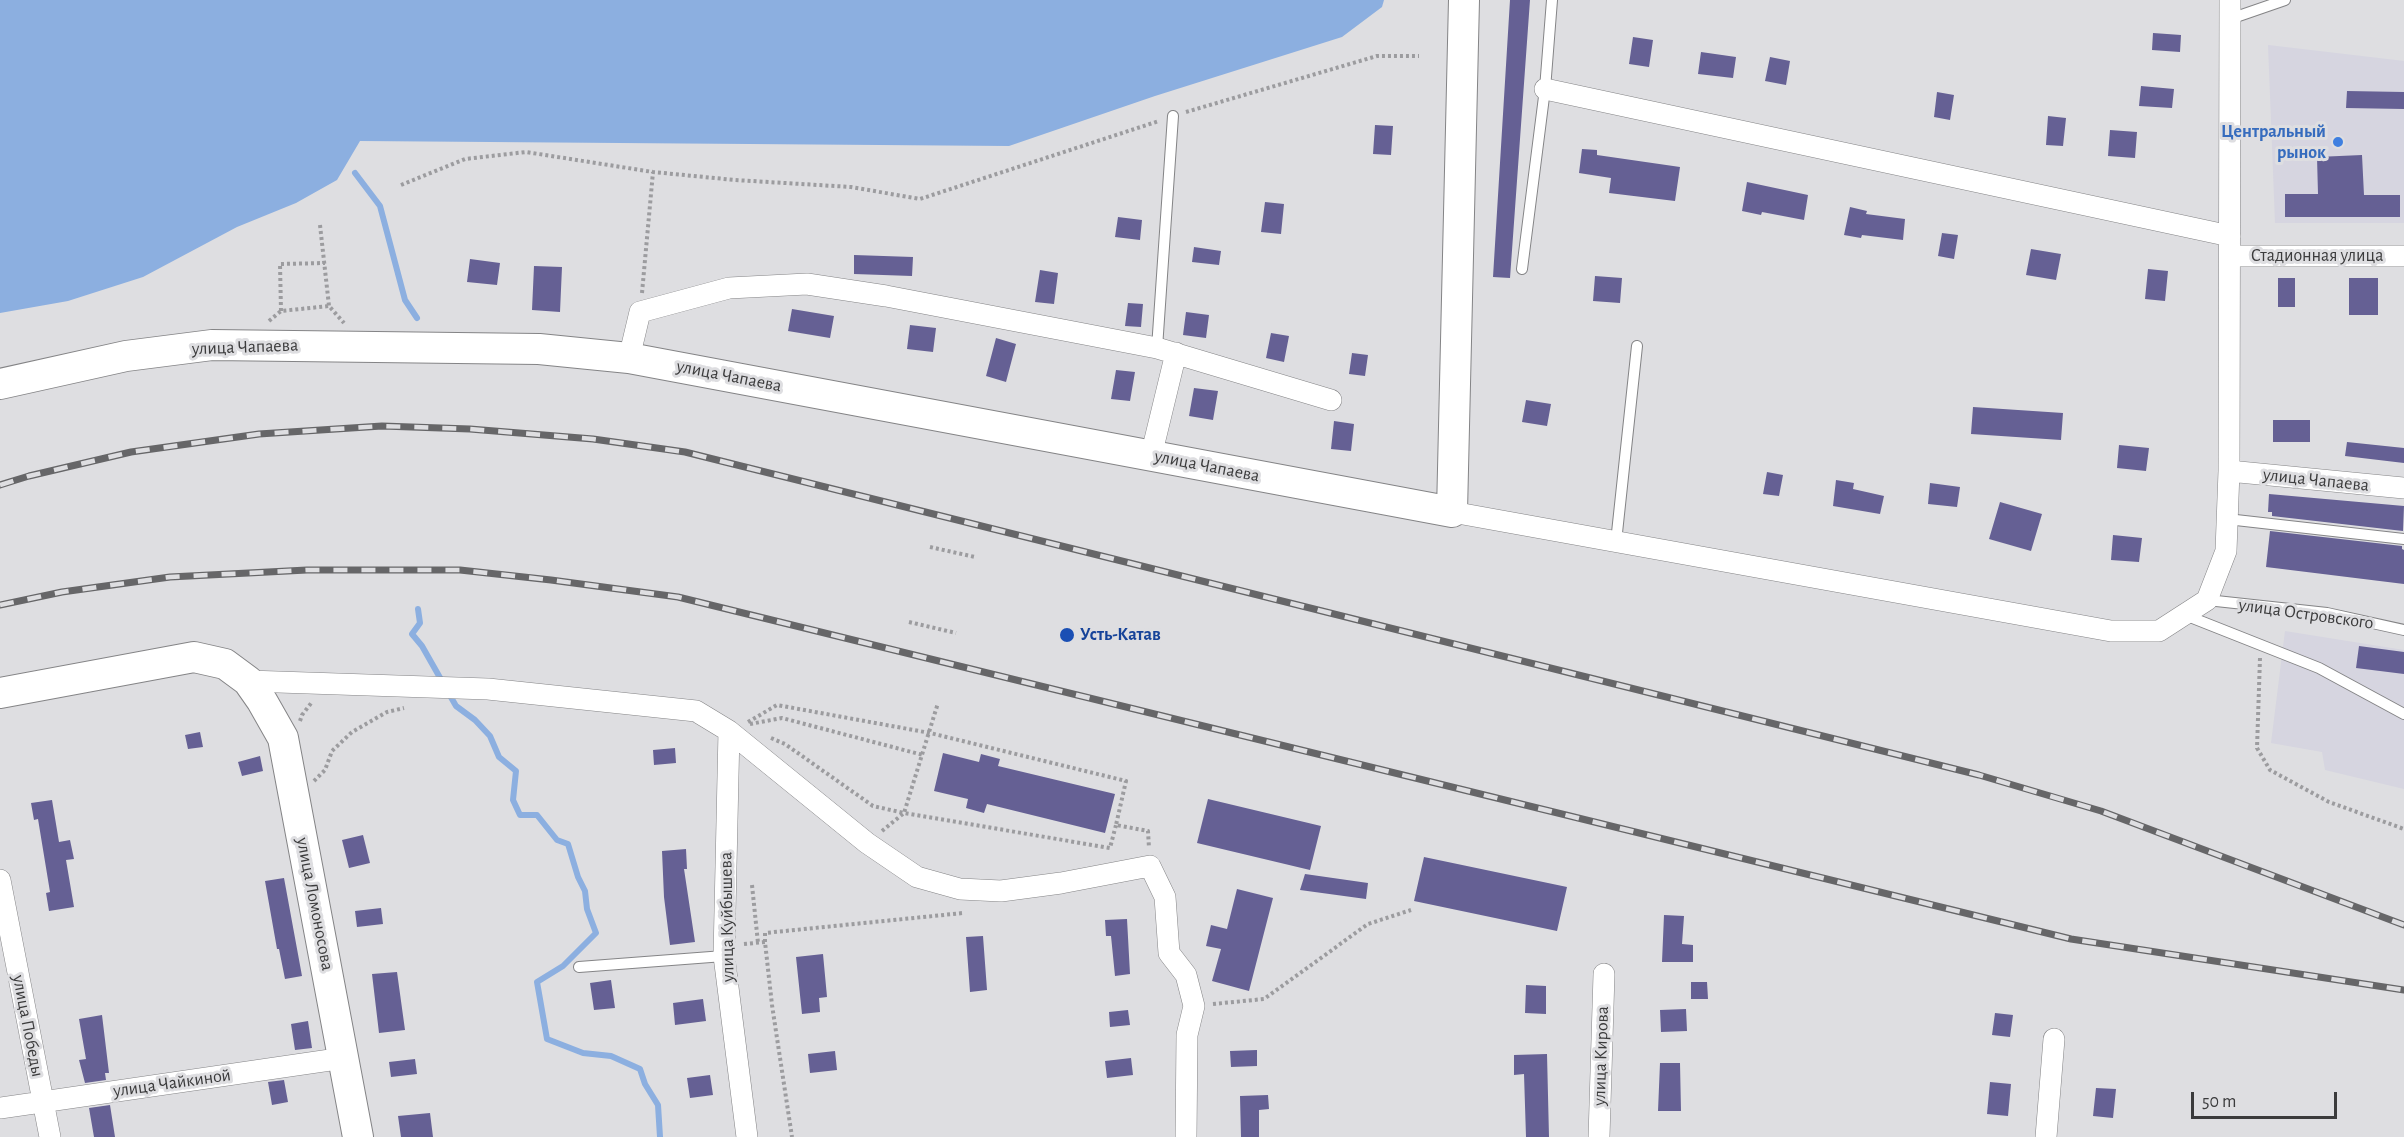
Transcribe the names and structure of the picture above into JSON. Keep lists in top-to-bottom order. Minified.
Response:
{"streets":{"main road":["улица Чапаева","улица Ломоносова"],"street":["Стадионная улица","улица Куйбышева","улица Победы","улица Кирова","улица Чайкиной"],"lane":["улица Островского"]},"crossings":[["улица Ломоносова","улица Чайкиной"],["улица Победы","улица Чайкиной"]],"places":["Центральный рынок","Усть-Катав"],"scale_bar":"50 m"}
